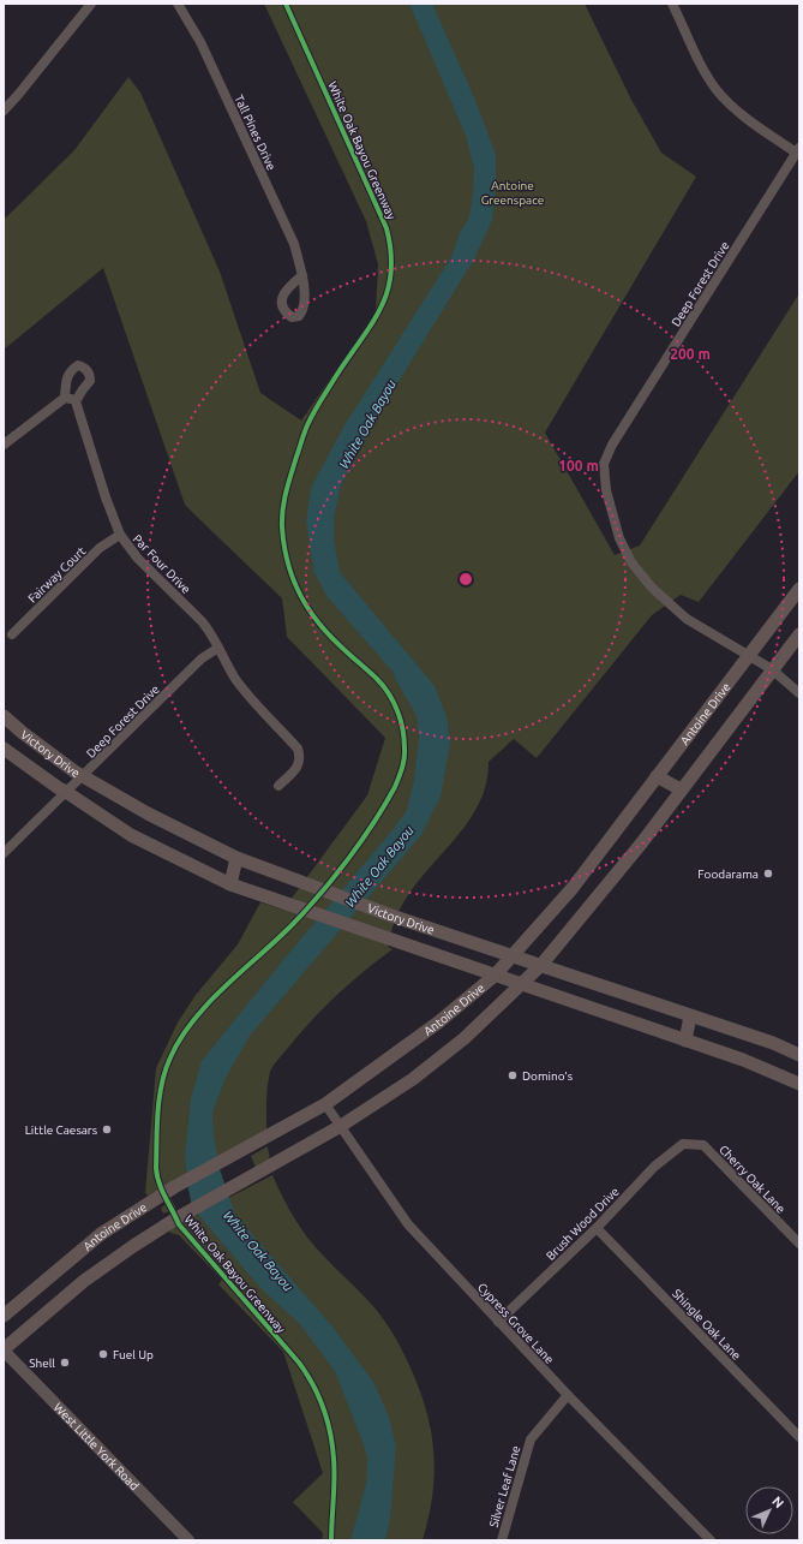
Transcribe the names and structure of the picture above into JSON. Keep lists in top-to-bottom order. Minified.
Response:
{"streets":{"main road":["Antoine Drive","Victory Drive"],"street":["Tall Pines Drive","Deep Forest Drive","Par Four Drive","Fairway Court","Cherry Oak Lane","Brush Wood Drive","Cypress Grove Lane","Shingle Oak Lane","West Little York Road","Silver Leaf Lane"],"cycle path":["White Oak Bayou Greenway"]},"crossings":[["Deep Forest Drive","Par Four Drive"],["Deep Forest Drive","Antoine Drive"],["Deep Forest Drive","Victory Drive"],["Par Four Drive","Fairway Court"],["Antoine Drive","Victory Drive"],["Antoine Drive","Cypress Grove Lane"],["Antoine Drive","West Little York Road"],["Cherry Oak Lane","Brush Wood Drive"],["Brush Wood Drive","Cypress Grove Lane"],["Brush Wood Drive","Shingle Oak Lane"],["Cypress Grove Lane","Silver Leaf Lane"]],"water":["White Oak Bayou"],"parks":["Antoine Greenspace"],"places":["Foodarama","Domino's","Little Caesars","Fuel Up","Shell"],"north":"top right","rings":["200 m","100 m"]}
